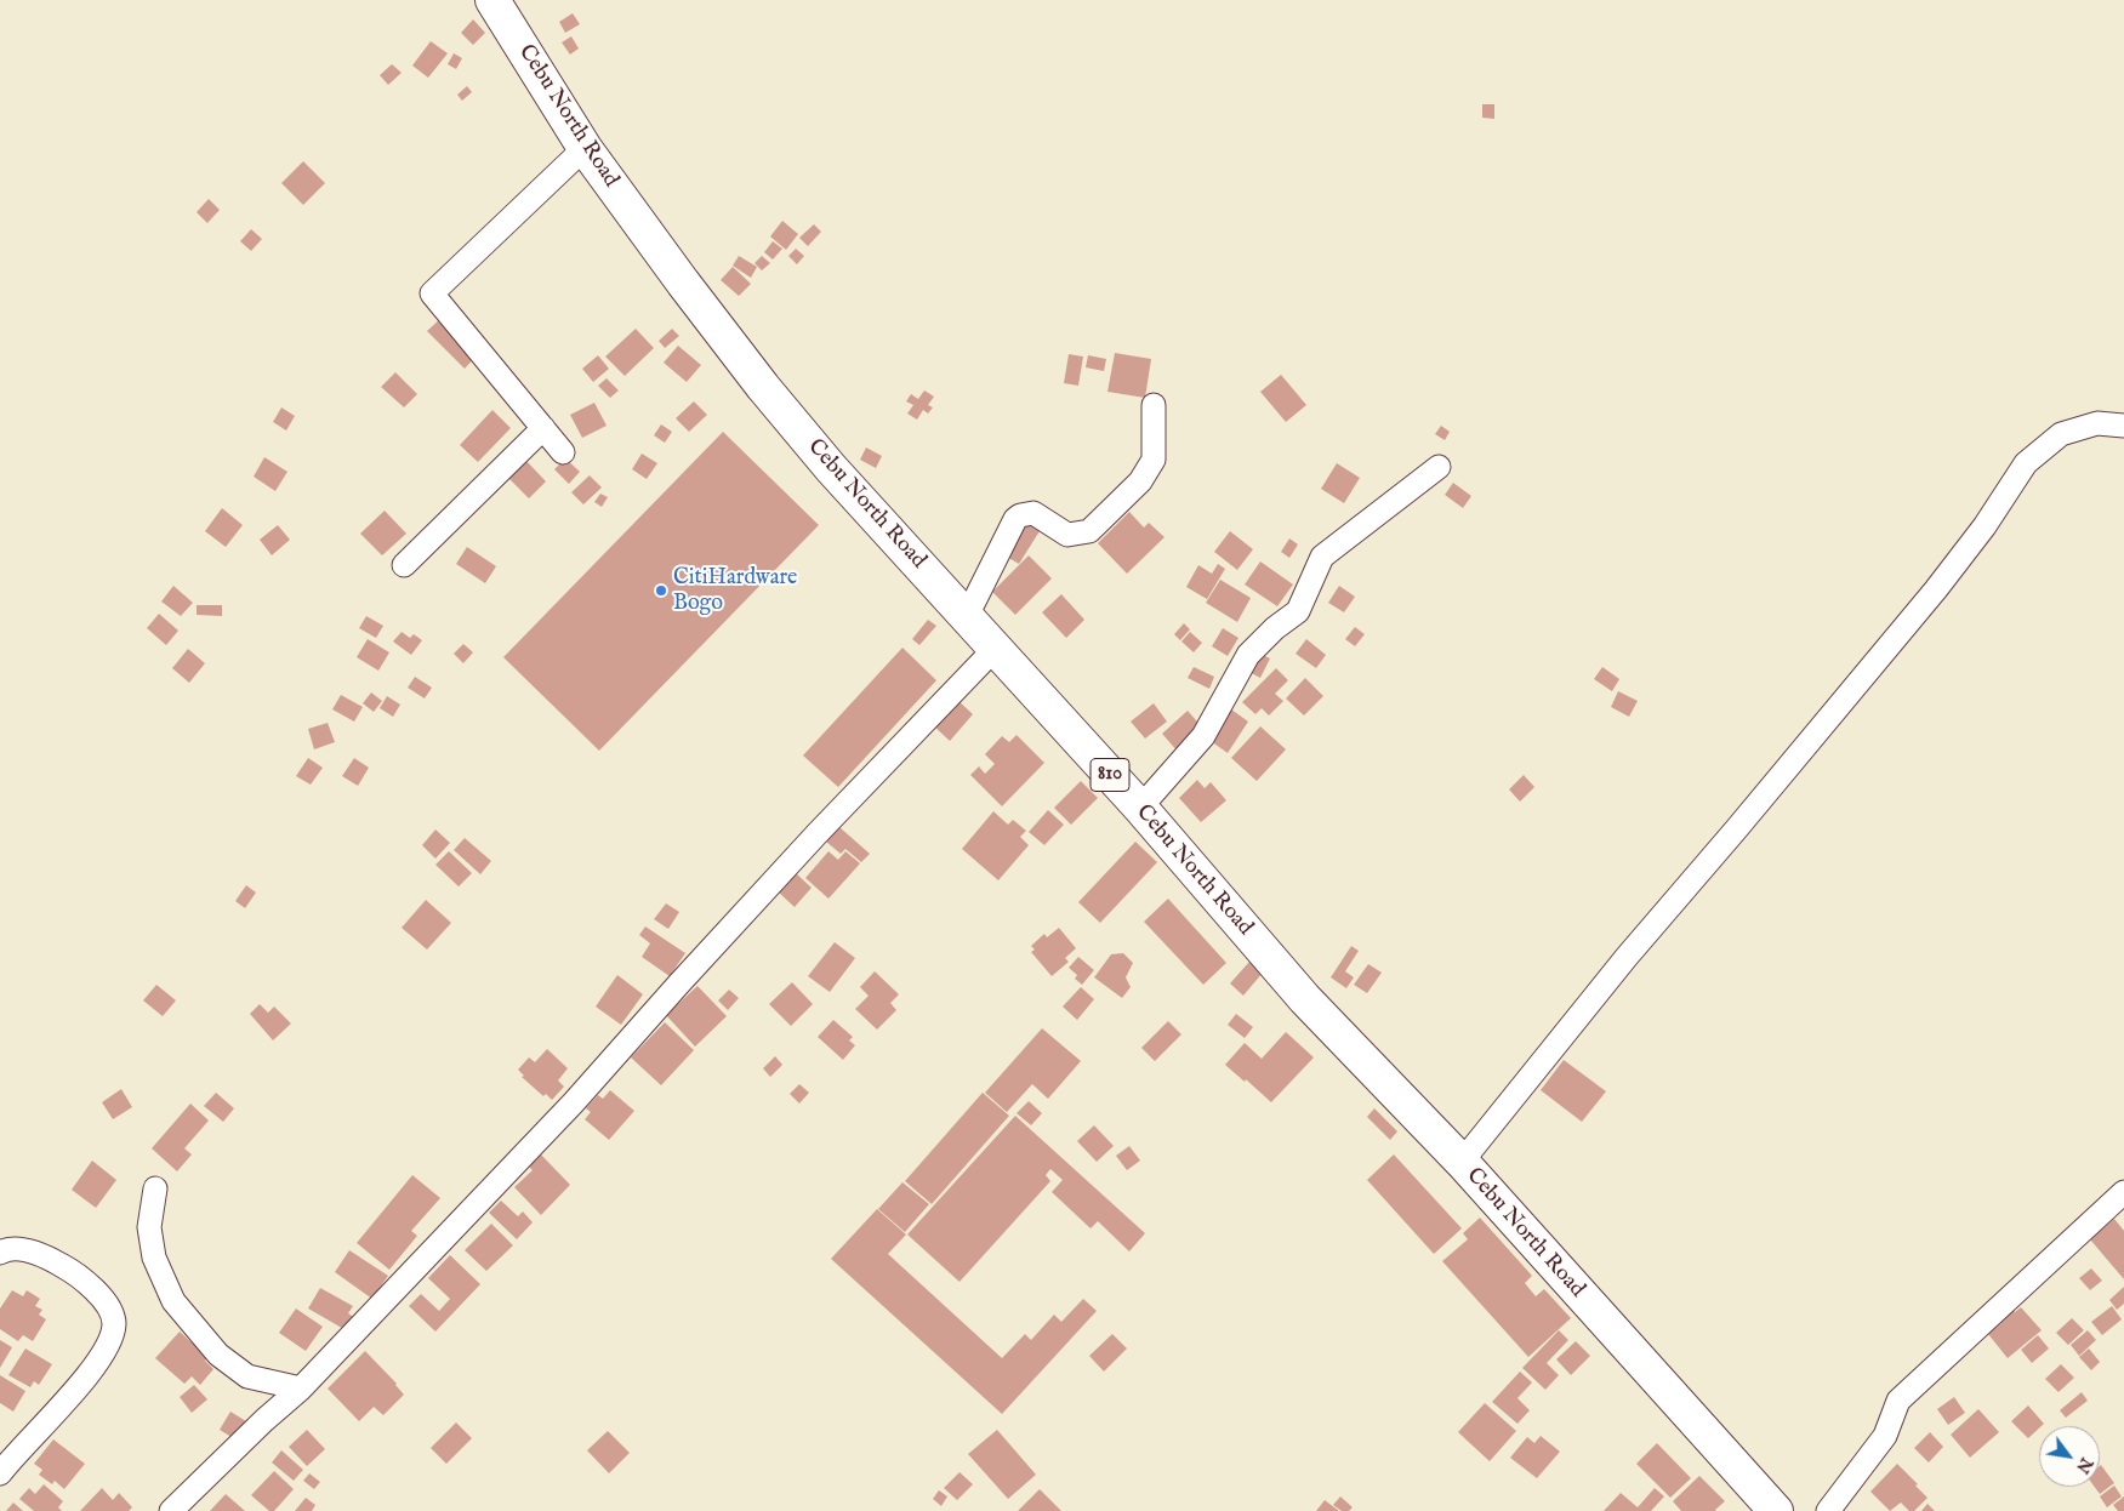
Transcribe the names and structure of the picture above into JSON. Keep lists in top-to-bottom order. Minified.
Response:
{"streets":{"highway":["Cebu North Road","810"]},"places":["CitiHardware Bogo"],"north":"bottom right"}
